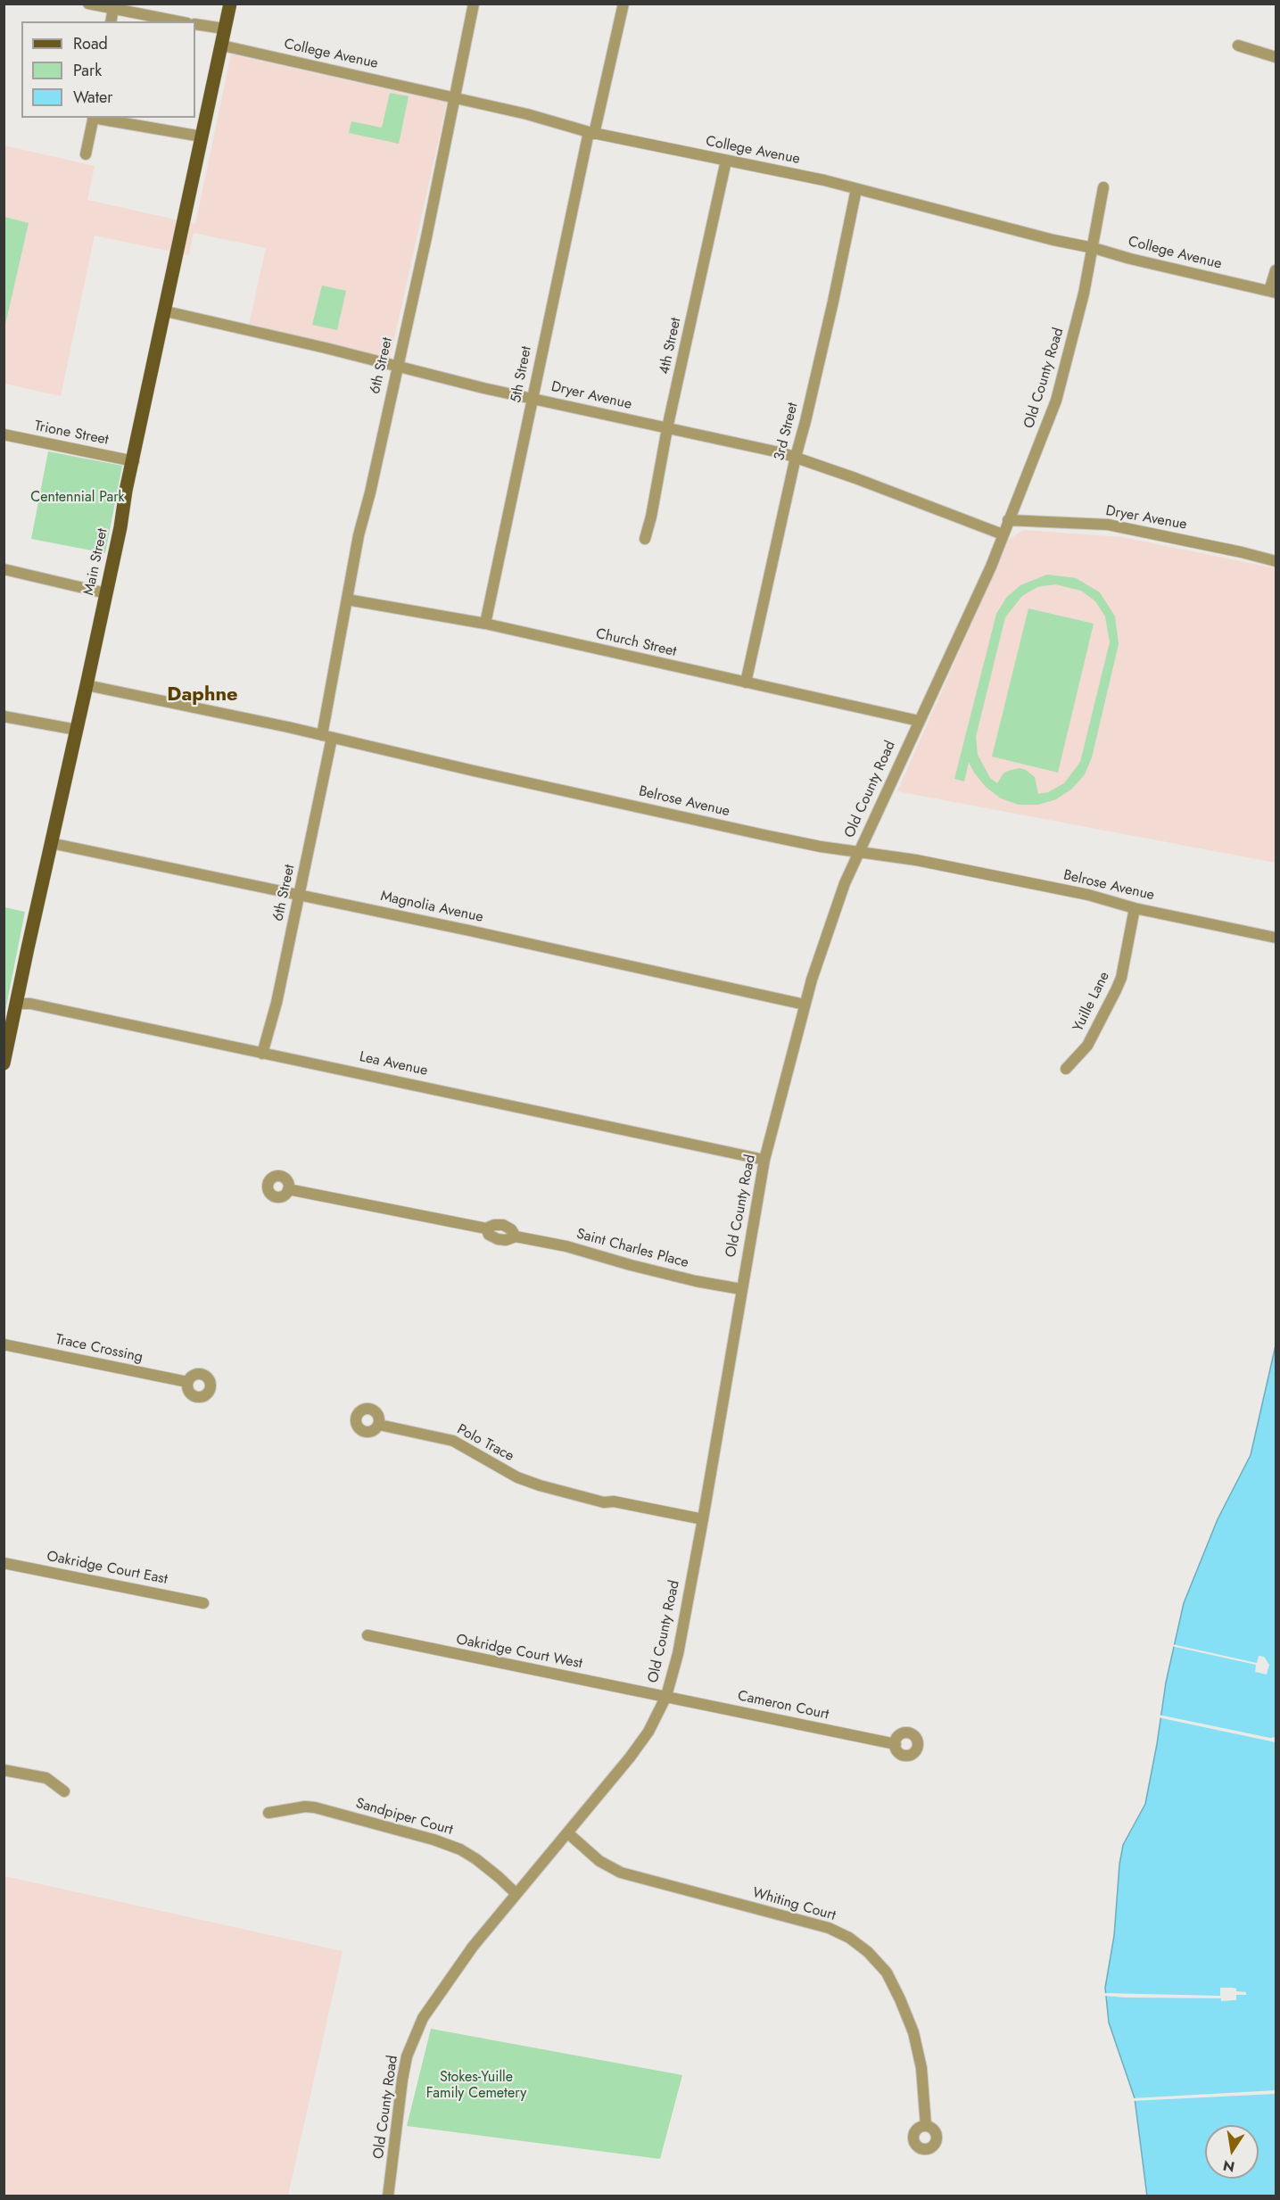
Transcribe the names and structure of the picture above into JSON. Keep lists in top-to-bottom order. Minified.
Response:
{"streets":{"main road":["Main Street"],"street":["College Avenue","4th Street","6th Street","5th Street","Old County Road","Dryer Avenue","3rd Street","Trione Street","Church Street","Belrose Avenue","Magnolia Avenue","Yuille Lane","Lea Avenue","Saint Charles Place","Trace Crossing","Polo Trace","Oakridge Court East","Oakridge Court West","Cameron Court","Sandpiper Court","Whiting Court"]},"crossings":[["College Avenue","4th Street"],["College Avenue","6th Street"],["College Avenue","5th Street"],["College Avenue","Old County Road"],["College Avenue","3rd Street"],["College Avenue","Main Street"],["4th Street","Dryer Avenue"],["6th Street","Dryer Avenue"],["6th Street","Church Street"],["6th Street","Belrose Avenue"],["6th Street","Magnolia Avenue"],["6th Street","Lea Avenue"],["5th Street","Dryer Avenue"],["5th Street","Church Street"],["Old County Road","Dryer Avenue"],["Old County Road","Church Street"],["Old County Road","Belrose Avenue"],["Old County Road","Magnolia Avenue"],["Old County Road","Lea Avenue"],["Old County Road","Saint Charles Place"],["Old County Road","Polo Trace"],["Old County Road","Oakridge Court West"],["Old County Road","Cameron Court"],["Old County Road","Sandpiper Court"],["Old County Road","Whiting Court"],["Dryer Avenue","3rd Street"],["Dryer Avenue","Main Street"],["3rd Street","Church Street"],["Trione Street","Main Street"],["Main Street","Belrose Avenue"],["Main Street","Magnolia Avenue"],["Main Street","Lea Avenue"],["Belrose Avenue","Yuille Lane"],["Oakridge Court West","Cameron Court"]],"districts":["Daphne"],"parks":["Centennial Park","Stokes-Yuille Family Cemetery"],"legend":["Road","Park","Water"],"north":"bottom"}
